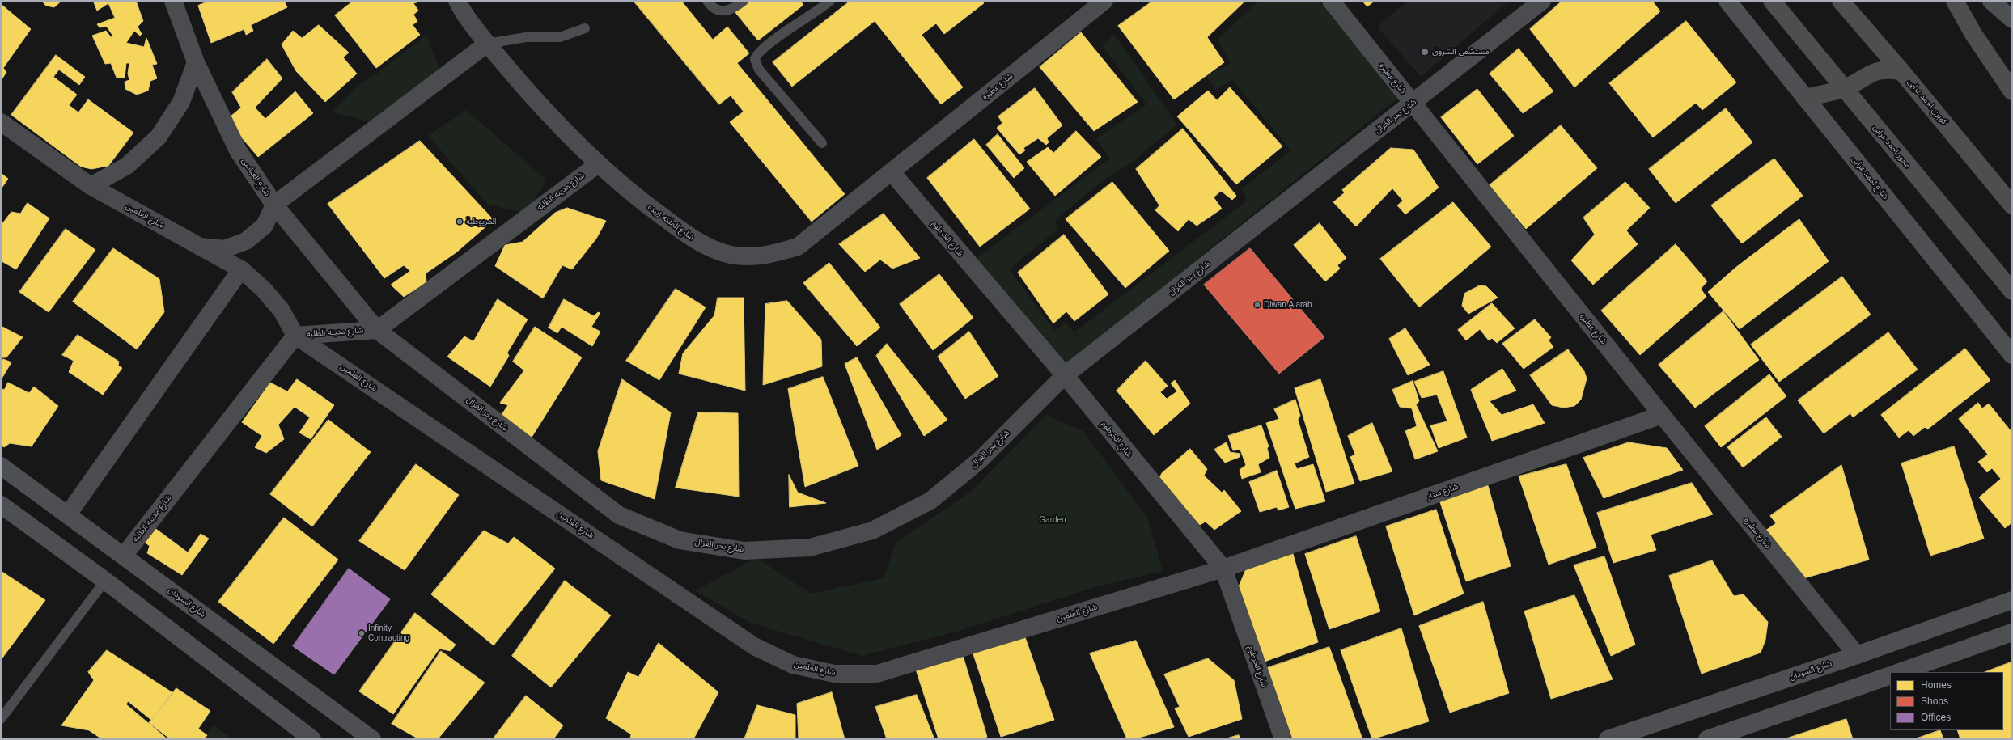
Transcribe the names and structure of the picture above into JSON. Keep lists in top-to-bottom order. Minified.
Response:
{"streets":{"highway":["كوبري احمد عرابى","محور احمد عرابى"],"main road":["شارع احمد عرابى","شارع السودان"],"street":["شارع عطبره","شارع بحر الغزال","شارع العباسى","شارع مدينه الطلبه","شارع العلمين","شارع الملكه زبيده","شارع الخرطوم","شارع سنار"]},"crossings":[["شارع عطبره","شارع بحر الغزال"],["شارع عطبره","شارع الملكه زبيده"],["شارع عطبره","شارع الخرطوم"],["شارع عطبره","شارع سنار"],["شارع عطبره","شارع السودان"],["شارع بحر الغزال","شارع العباسى"],["شارع بحر الغزال","شارع مدينه الطلبه"],["شارع بحر الغزال","شارع الخرطوم"],["شارع العباسى","شارع مدينه الطلبه"],["شارع مدينه الطلبه","شارع العلمين"],["شارع مدينه الطلبه","شارع الملكه زبيده"],["شارع مدينه الطلبه","شارع السودان"],["شارع العلمين","شارع الخرطوم"],["شارع العلمين","شارع سنار"],["شارع الملكه زبيده","شارع الخرطوم"],["شارع الخرطوم","شارع سنار"]],"parks":["Garden"],"places":["مستشفى الشروق","المريوطية","Diwan Alarab","Infinity Contracting"],"legend":["Homes","Shops","Offices"]}
